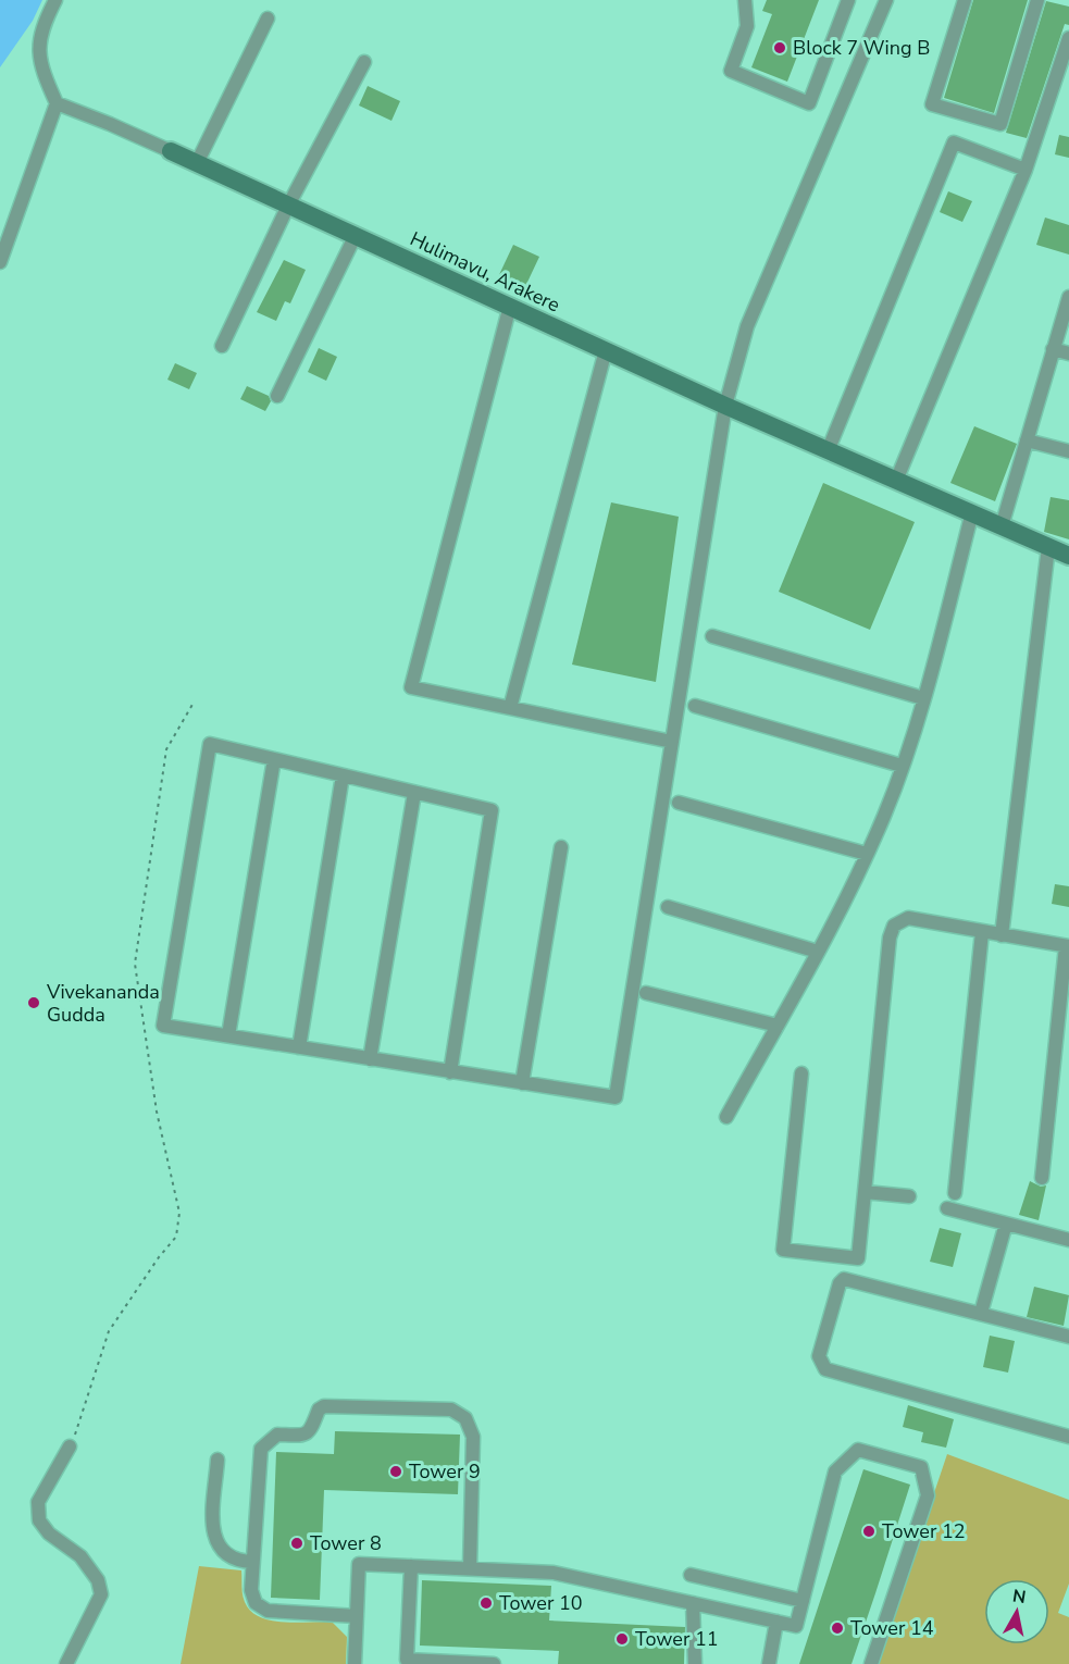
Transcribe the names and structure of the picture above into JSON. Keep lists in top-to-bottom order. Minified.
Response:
{"streets":{"street":["Hulimavu, Arakere"]},"places":["Block 7 Wing B","Vivekananda Gudda","Tower 9","Tower 12","Tower 8","Tower 10","Tower 14","Tower 11"],"north":"top"}
